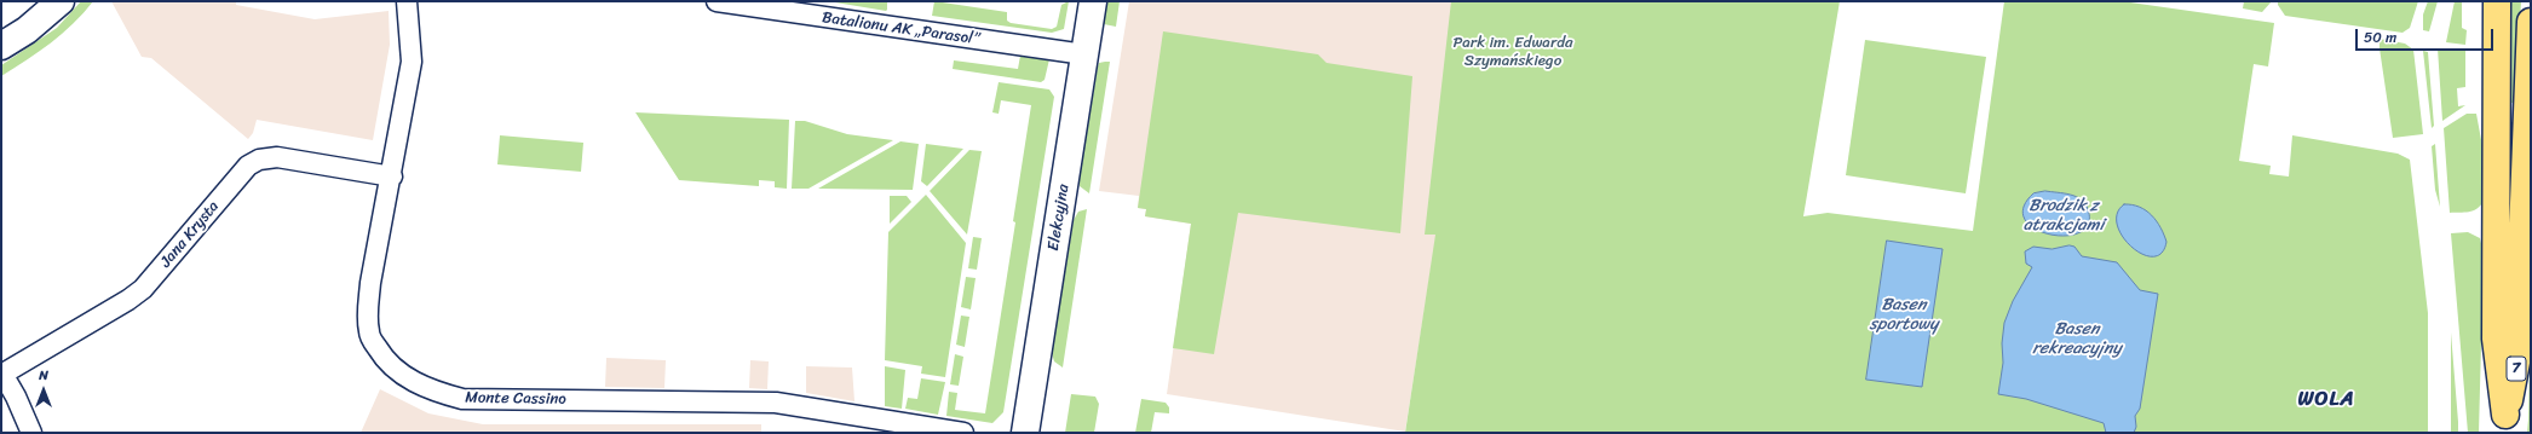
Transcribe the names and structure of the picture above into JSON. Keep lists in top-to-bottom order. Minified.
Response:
{"streets":{"main road":["7"],"street":["Batalionu AK „Parasol”","Elekcyjna","Jana Krysta","Monte Cassino"]},"crossings":[["Batalionu AK „Parasol”","Elekcyjna"],["Jana Krysta","Monte Cassino"]],"districts":["WOLA"],"water":["Brodzik z atrakcjami","Basen sportowy","Basen rekreacyjny"],"parks":["Park im. Edwarda Szymańskiego"],"scale_bar":"50 m","north":"top"}
